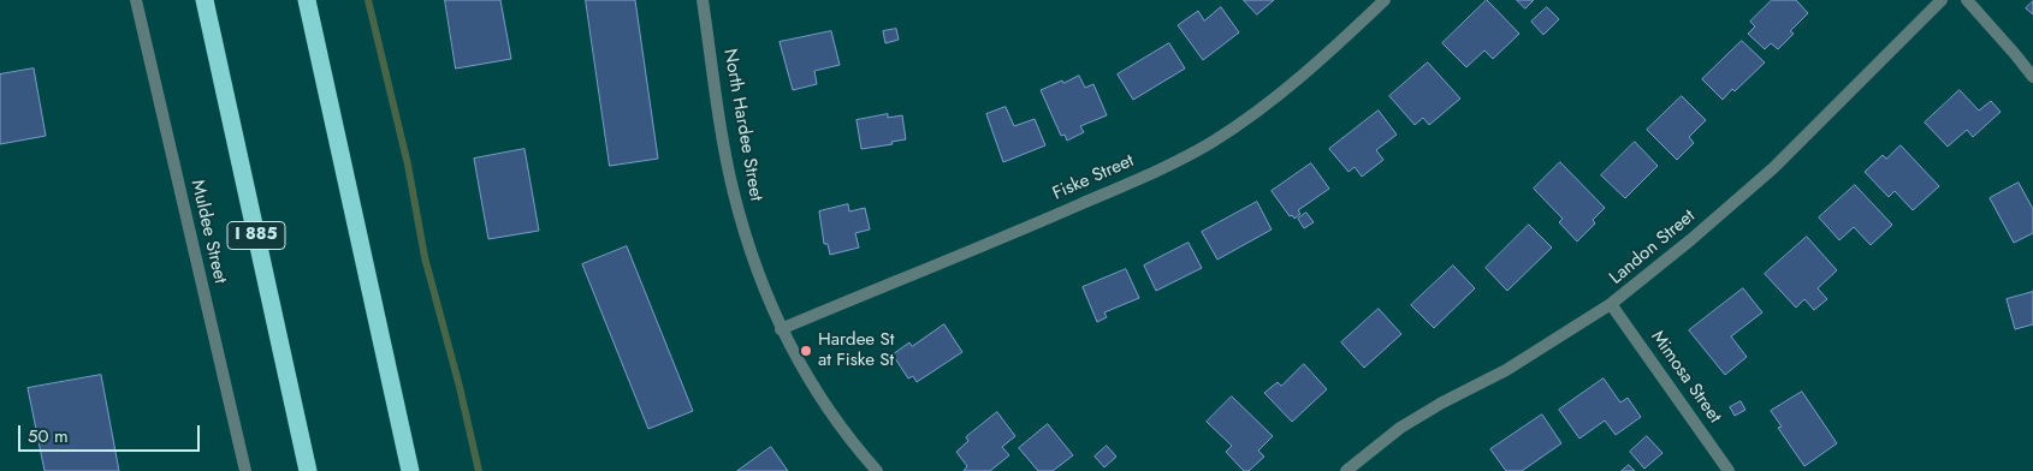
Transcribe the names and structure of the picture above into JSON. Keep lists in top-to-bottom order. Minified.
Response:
{"streets":{"highway":["I 885"],"street":["North Hardee Street","Fiske Street","Muldee Street","Landon Street","Mimosa Street"]},"crossings":[["North Hardee Street","Fiske Street"],["Landon Street","Mimosa Street"]],"places":["Hardee St at Fiske St"],"scale_bar":"50 m"}
